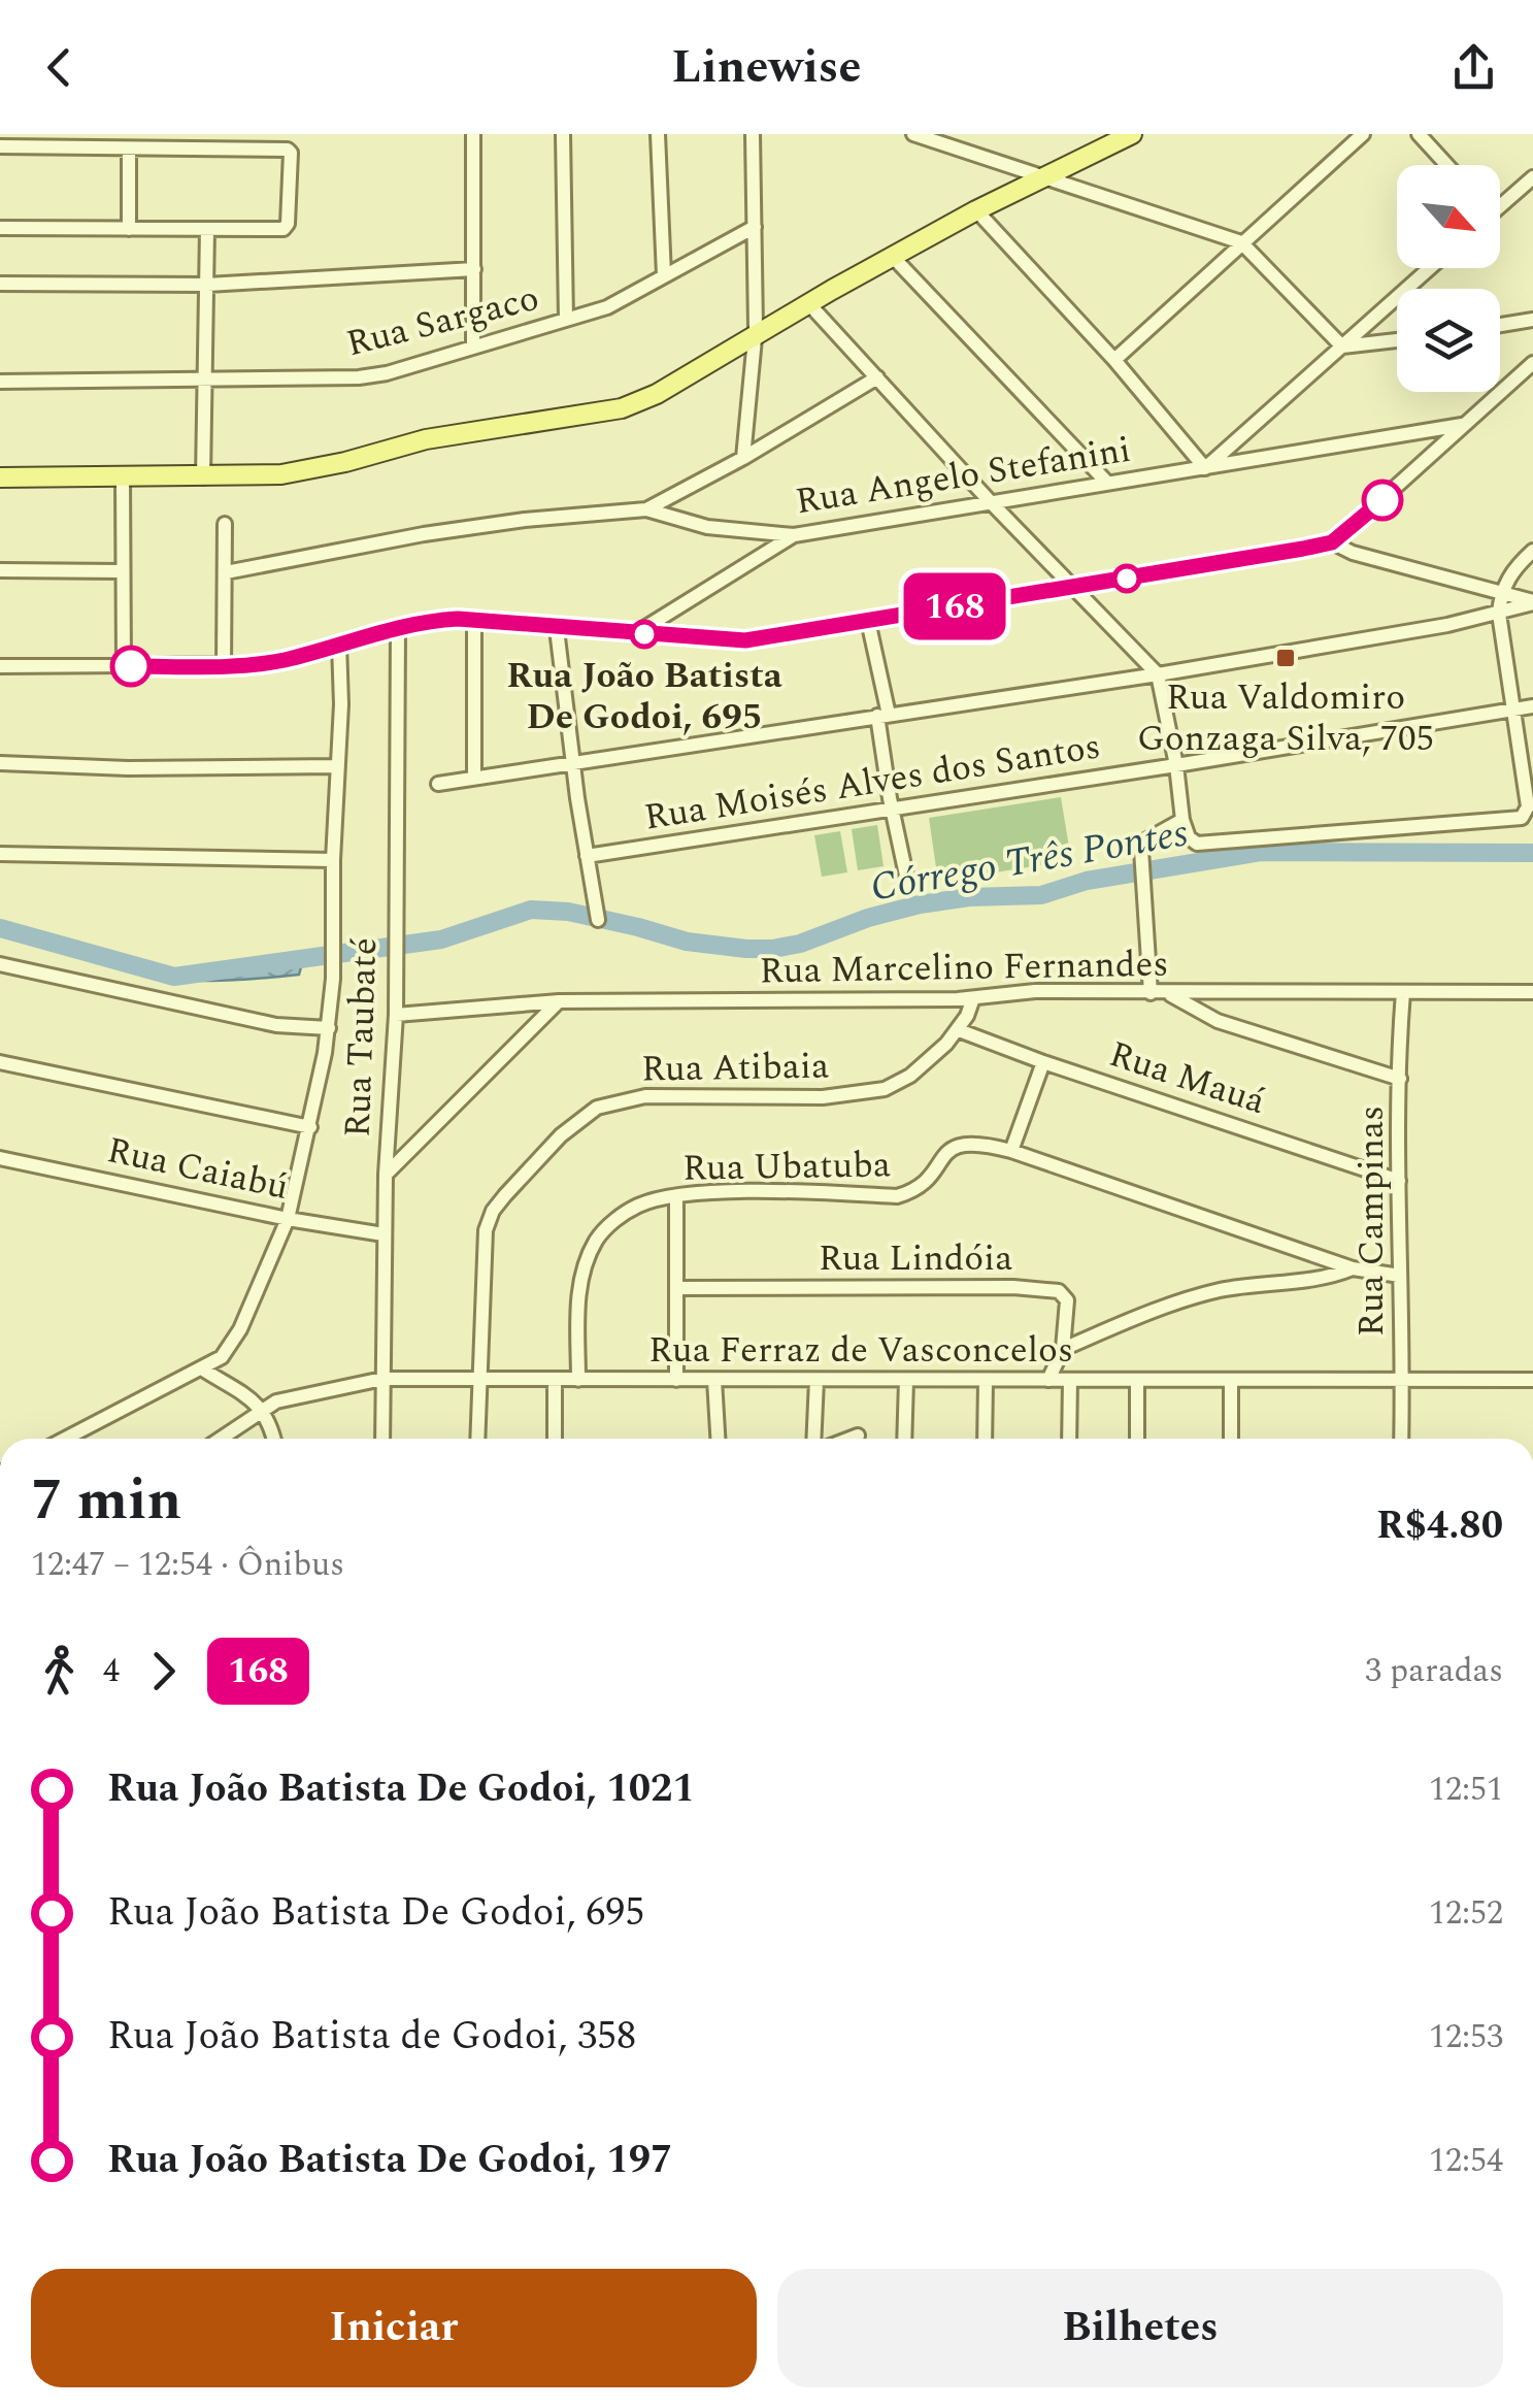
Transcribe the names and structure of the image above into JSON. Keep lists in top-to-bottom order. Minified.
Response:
{"streets":{"street":["Rua Sargaco","Rua Angelo Stefanini","Rua Moisés Alves dos Santos","Rua Marcelino Fernandes","Rua Taubaté","Rua Atibaia","Rua Mauá","Rua Ubatuba","Rua Caiabú","Rua Campinas","Rua Lindóia","Rua Ferraz de Vasconcelos"]},"crossings":[["Rua Marcelino Fernandes","Rua Taubaté"],["Rua Marcelino Fernandes","Rua Atibaia"],["Rua Marcelino Fernandes","Rua Campinas"],["Rua Taubaté","Rua Caiabú"],["Rua Taubaté","Rua Ferraz de Vasconcelos"],["Rua Atibaia","Rua Mauá"],["Rua Atibaia","Rua Ferraz de Vasconcelos"],["Rua Mauá","Rua Campinas"],["Rua Ubatuba","Rua Campinas"],["Rua Ubatuba","Rua Ferraz de Vasconcelos"],["Rua Campinas","Rua Ferraz de Vasconcelos"],["Rua Lindóia","Rua Ferraz de Vasconcelos"]],"water":["Córrego Três Pontes"],"places":{"other":["Rua João Batista De Godoi, 695"],"transit":["Rua Valdomiro Gonzaga Silva, 705"]},"lines":["bus line 168"],"north":"bottom right","page":{"header":"Linewise","on_map":"168","heading":["7 min","12:47 – 12:54 · Ônibus","R$4.80"],"legs":["4","168","3 paradas"],"list":[{"name":"Rua João Batista De Godoi, 1021","value":"12:51"},{"name":"Rua João Batista De Godoi, 695","value":"12:52"},{"name":"Rua João Batista de Godoi, 358","value":"12:53"},{"name":"Rua João Batista De Godoi, 197","value":"12:54"}],"buttons":["Iniciar","Bilhetes"]}}
